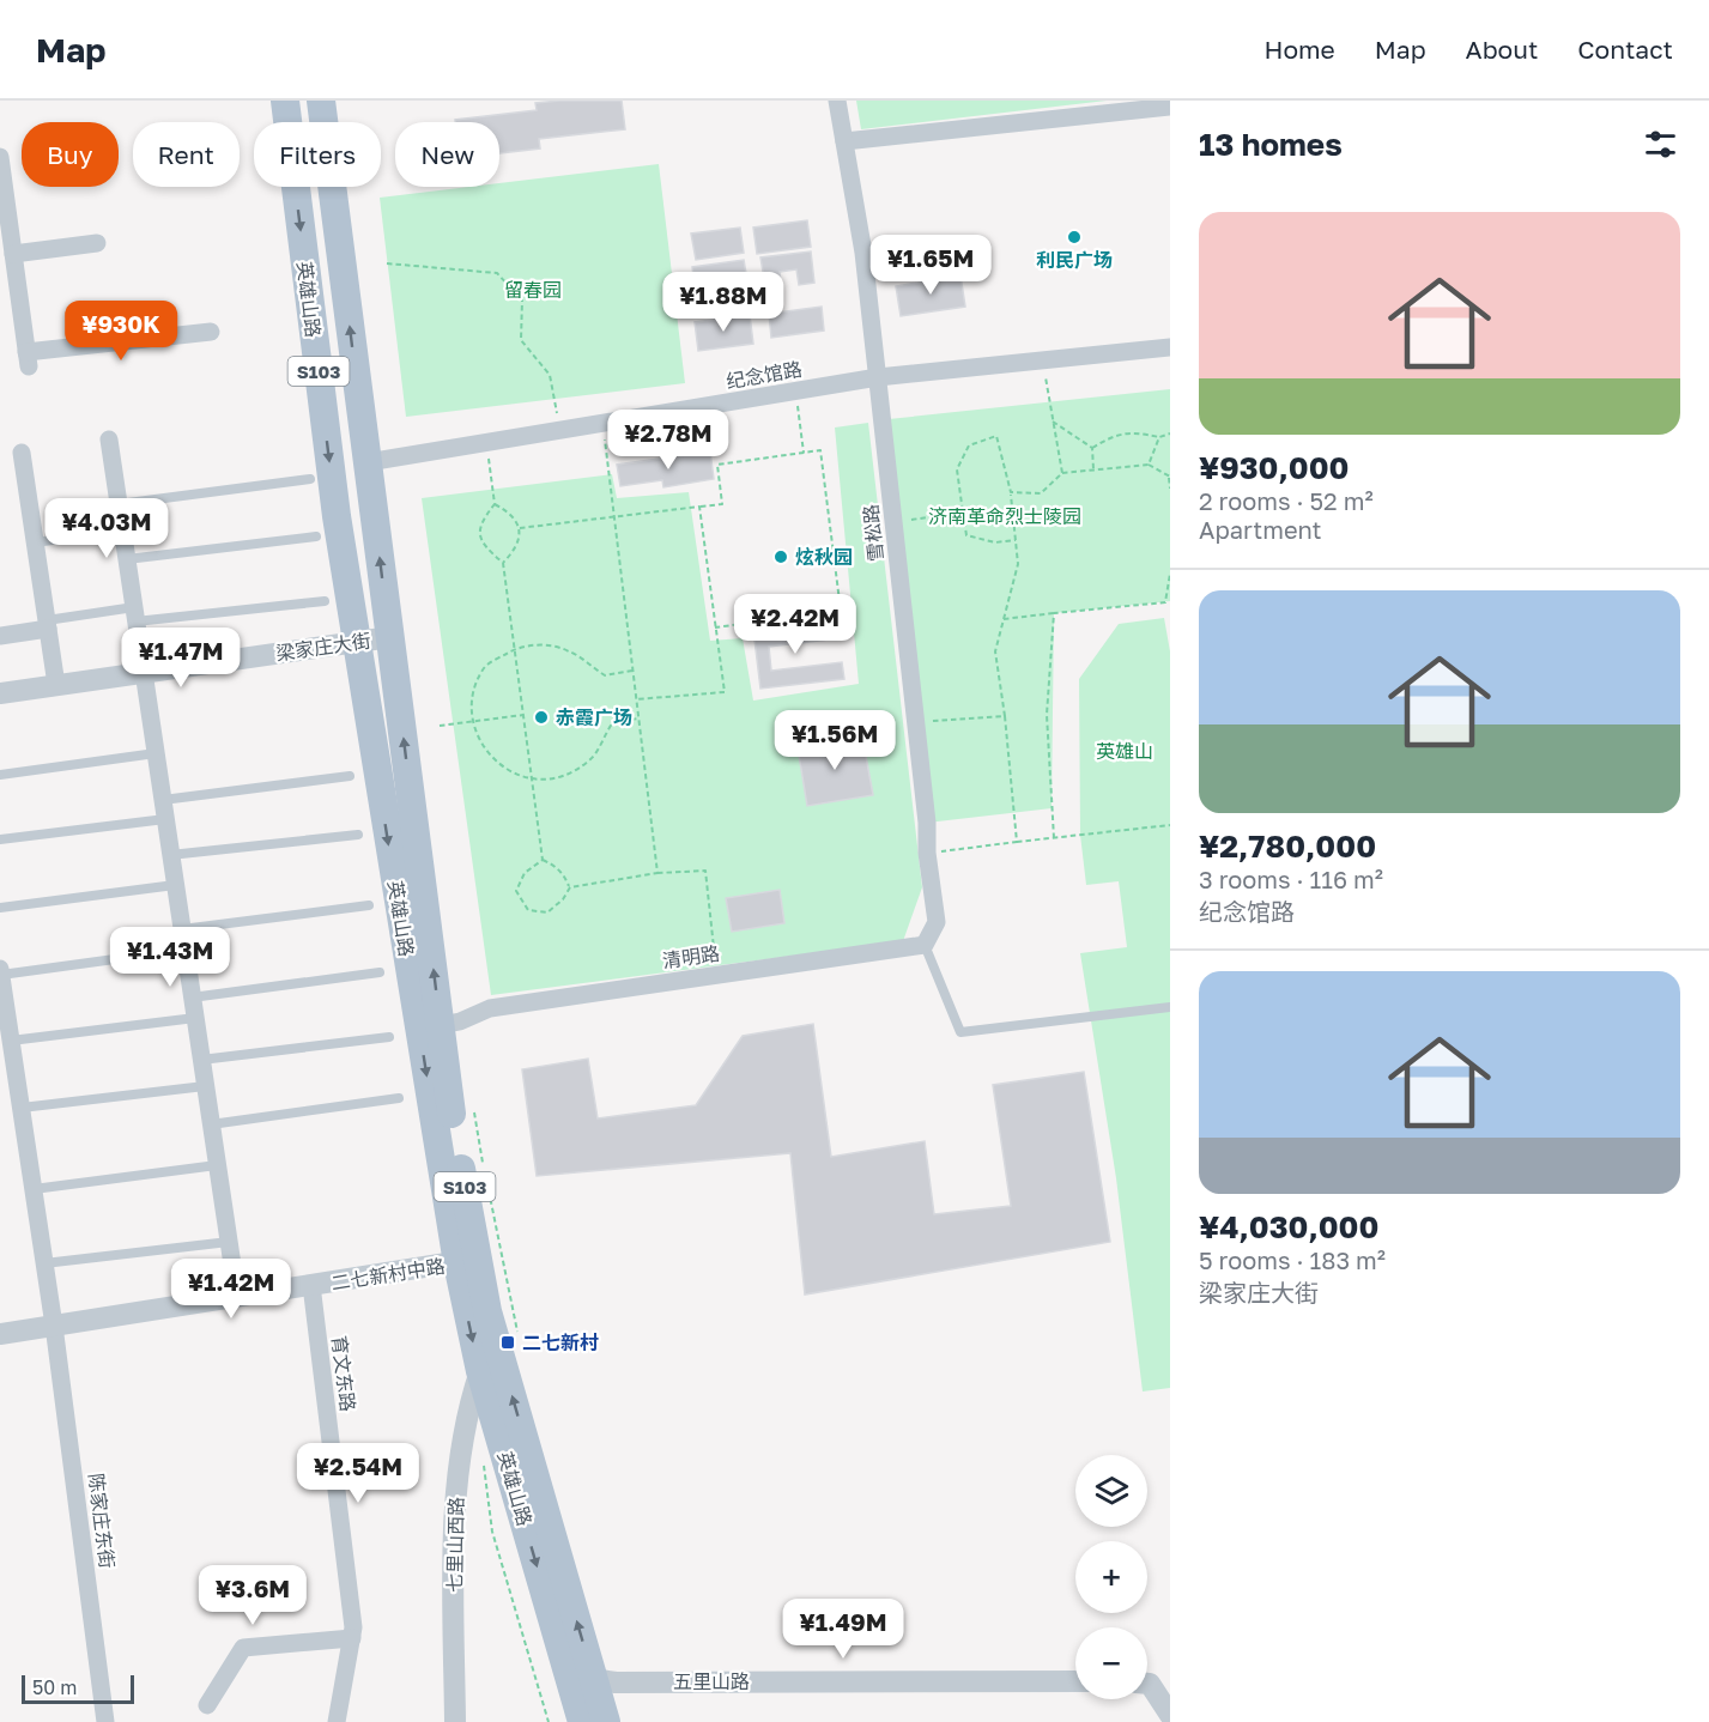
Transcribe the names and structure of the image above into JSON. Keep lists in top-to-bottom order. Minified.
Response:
{"streets":{"main road":["英雄山路","S103"],"street":["纪念馆路","雪松路","梁家庄大街","清明路","二七新村中路","育文东路","陈家庄东街","七里山西路","五里山路"]},"crossings":[["英雄山路","纪念馆路"],["英雄山路","梁家庄大街"],["英雄山路","清明路"],["英雄山路","二七新村中路"],["英雄山路","七里山西路"],["英雄山路","五里山路"],["纪念馆路","雪松路"],["雪松路","清明路"],["二七新村中路","育文东路"],["二七新村中路","陈家庄东街"]],"parks":["留春园","济南革命烈士陵园","英雄山"],"places":{"other":["利民广场","炫秋园","赤霞广场"],"transit":["二七新村"]},"scale_bar":"50 m","page":{"header":"Map","nav":["Home","Map","About","Contact"],"heading":"13 homes","chip":["Buy","Rent","Filters","New"],"list":[{"name":"¥930,000","note":"2 rooms · 52 m² · Apartment"},{"name":"¥2,780,000","note":"3 rooms · 116 m² · 纪念馆路"},{"name":"¥4,030,000","note":"5 rooms · 183 m² · 梁家庄大街"}],"price":["¥1.65M","¥1.88M","¥930K","¥2.78M","¥4.03M","¥2.42M","¥1.47M","¥1.56M","¥1.43M","¥1.42M","¥2.54M","¥3.6M","¥1.49M"],"map_buttons":["+","−"],"scale":"50 m"}}
